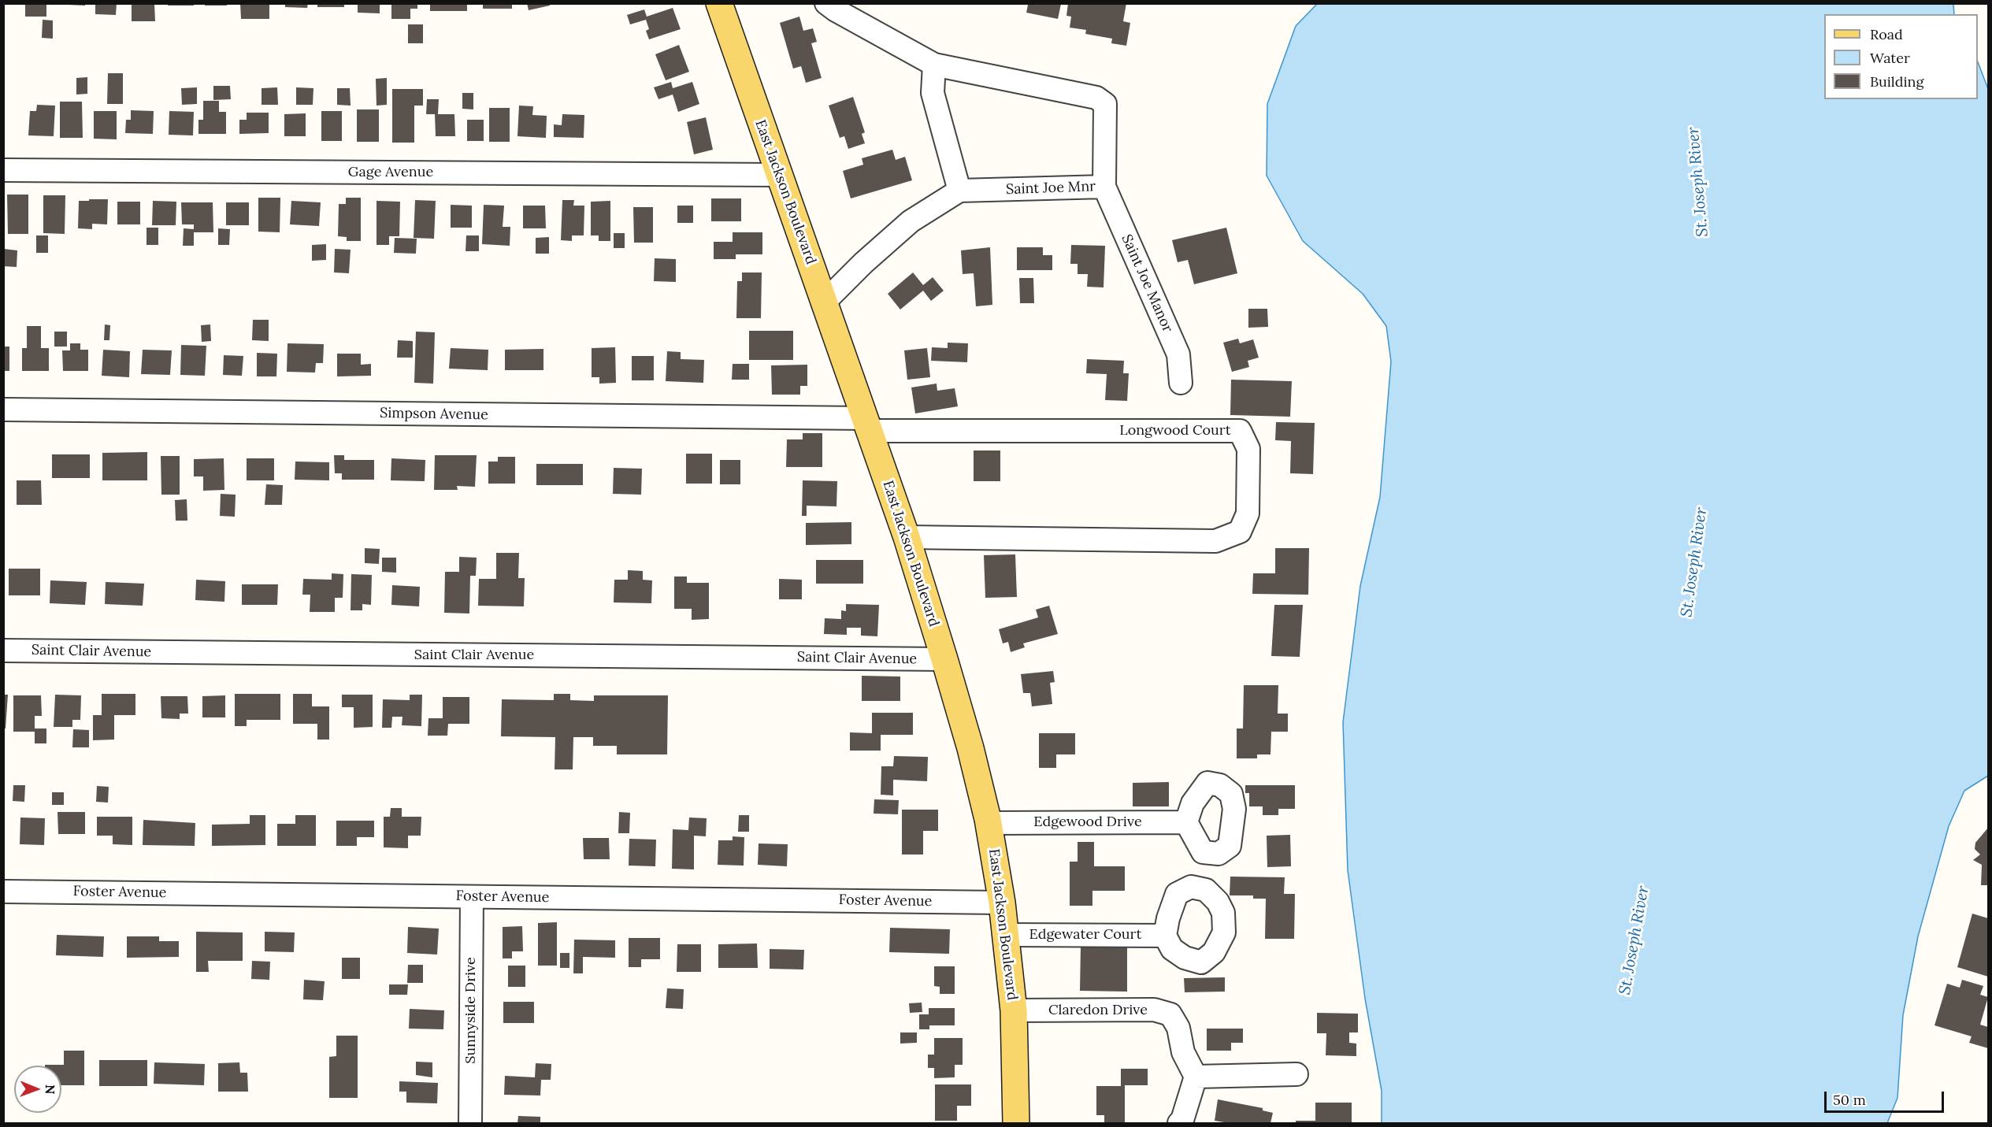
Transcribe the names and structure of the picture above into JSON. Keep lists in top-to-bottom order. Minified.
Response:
{"streets":{"main road":["East Jackson Boulevard"],"street":["Gage Avenue","Saint Joe Mnr","Saint Joe Manor","Simpson Avenue","Longwood Court","Saint Clair Avenue","Edgewood Drive","Foster Avenue","Edgewater Court","Sunnyside Drive","Claredon Drive"]},"crossings":[["Gage Avenue","East Jackson Boulevard"],["Saint Joe Mnr","Saint Joe Manor"],["East Jackson Boulevard","Simpson Avenue"],["East Jackson Boulevard","Longwood Court"],["East Jackson Boulevard","Saint Clair Avenue"],["East Jackson Boulevard","Edgewood Drive"],["East Jackson Boulevard","Foster Avenue"],["East Jackson Boulevard","Edgewater Court"],["East Jackson Boulevard","Claredon Drive"],["Simpson Avenue","Longwood Court"],["Foster Avenue","Sunnyside Drive"]],"water":["St. Joseph River"],"legend":["Road","Water","Building"],"scale_bar":"50 m","north":"right"}
